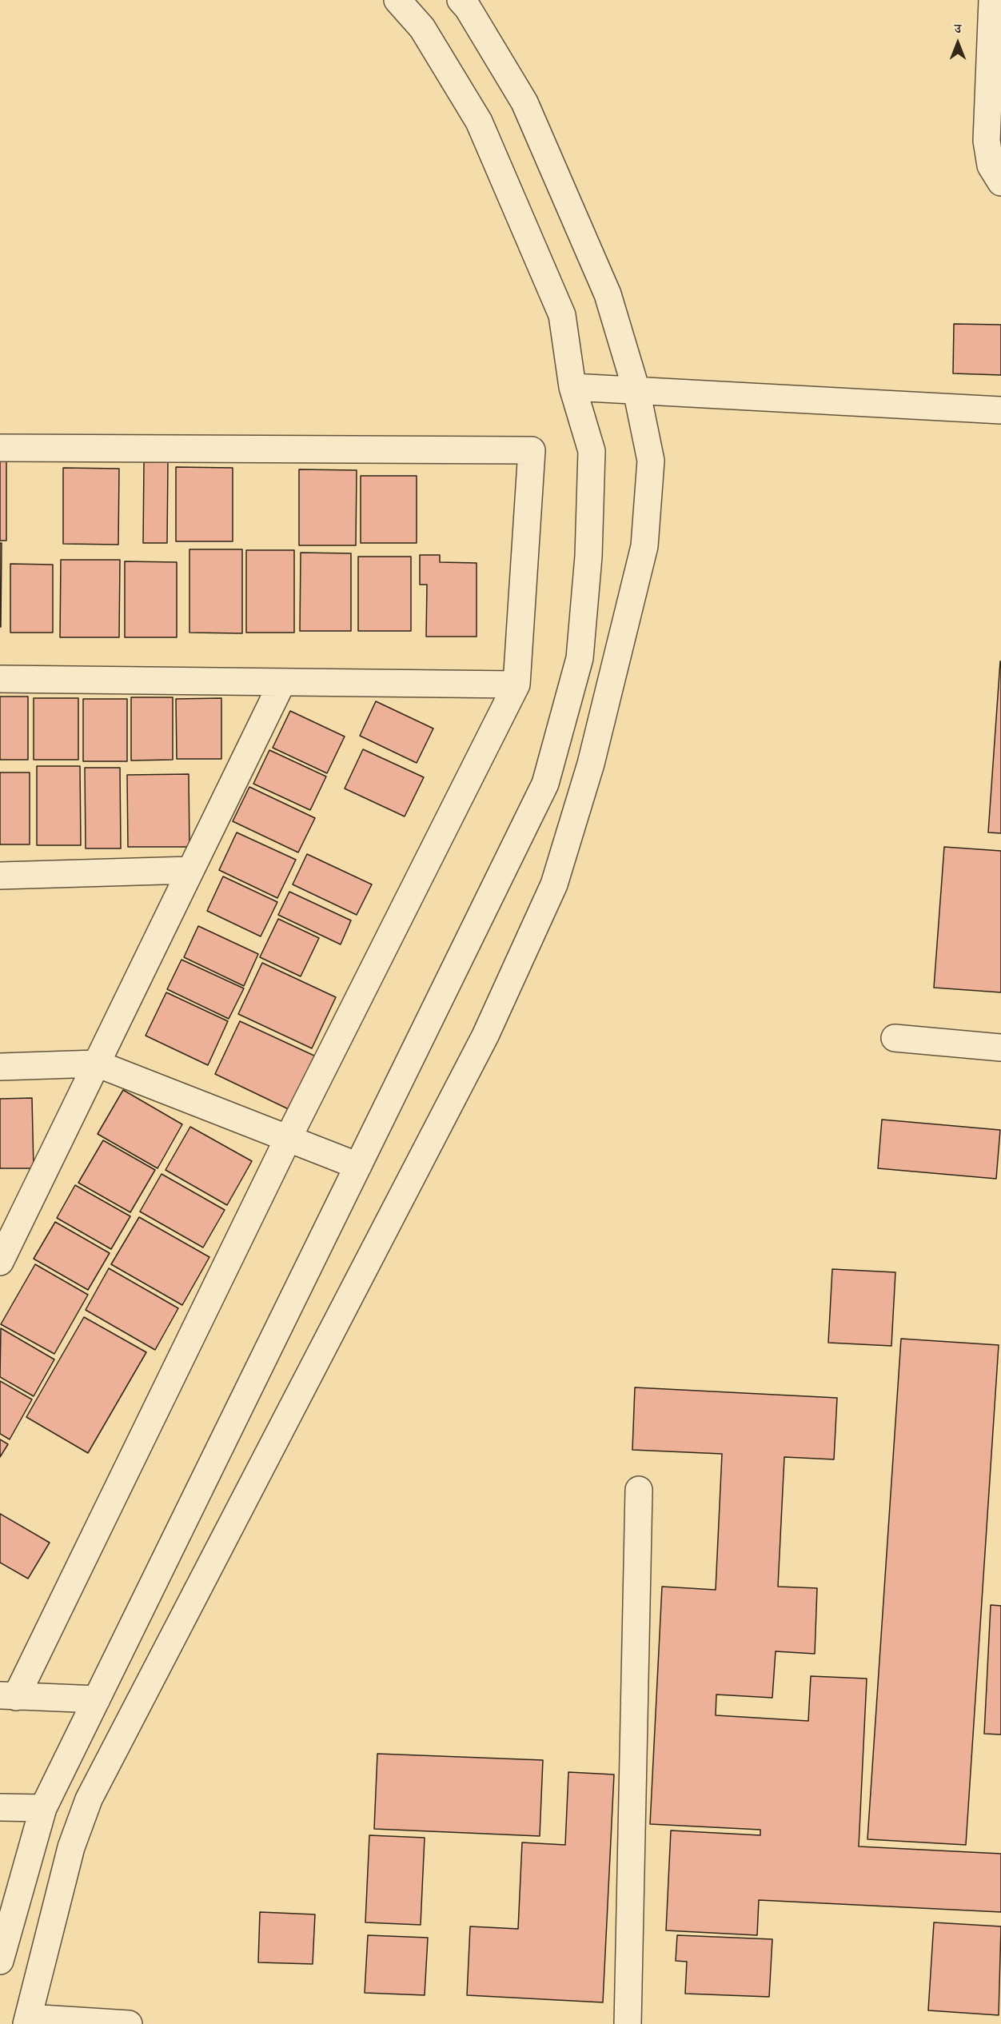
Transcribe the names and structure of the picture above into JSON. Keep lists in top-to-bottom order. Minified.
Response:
{"north":"top"}
